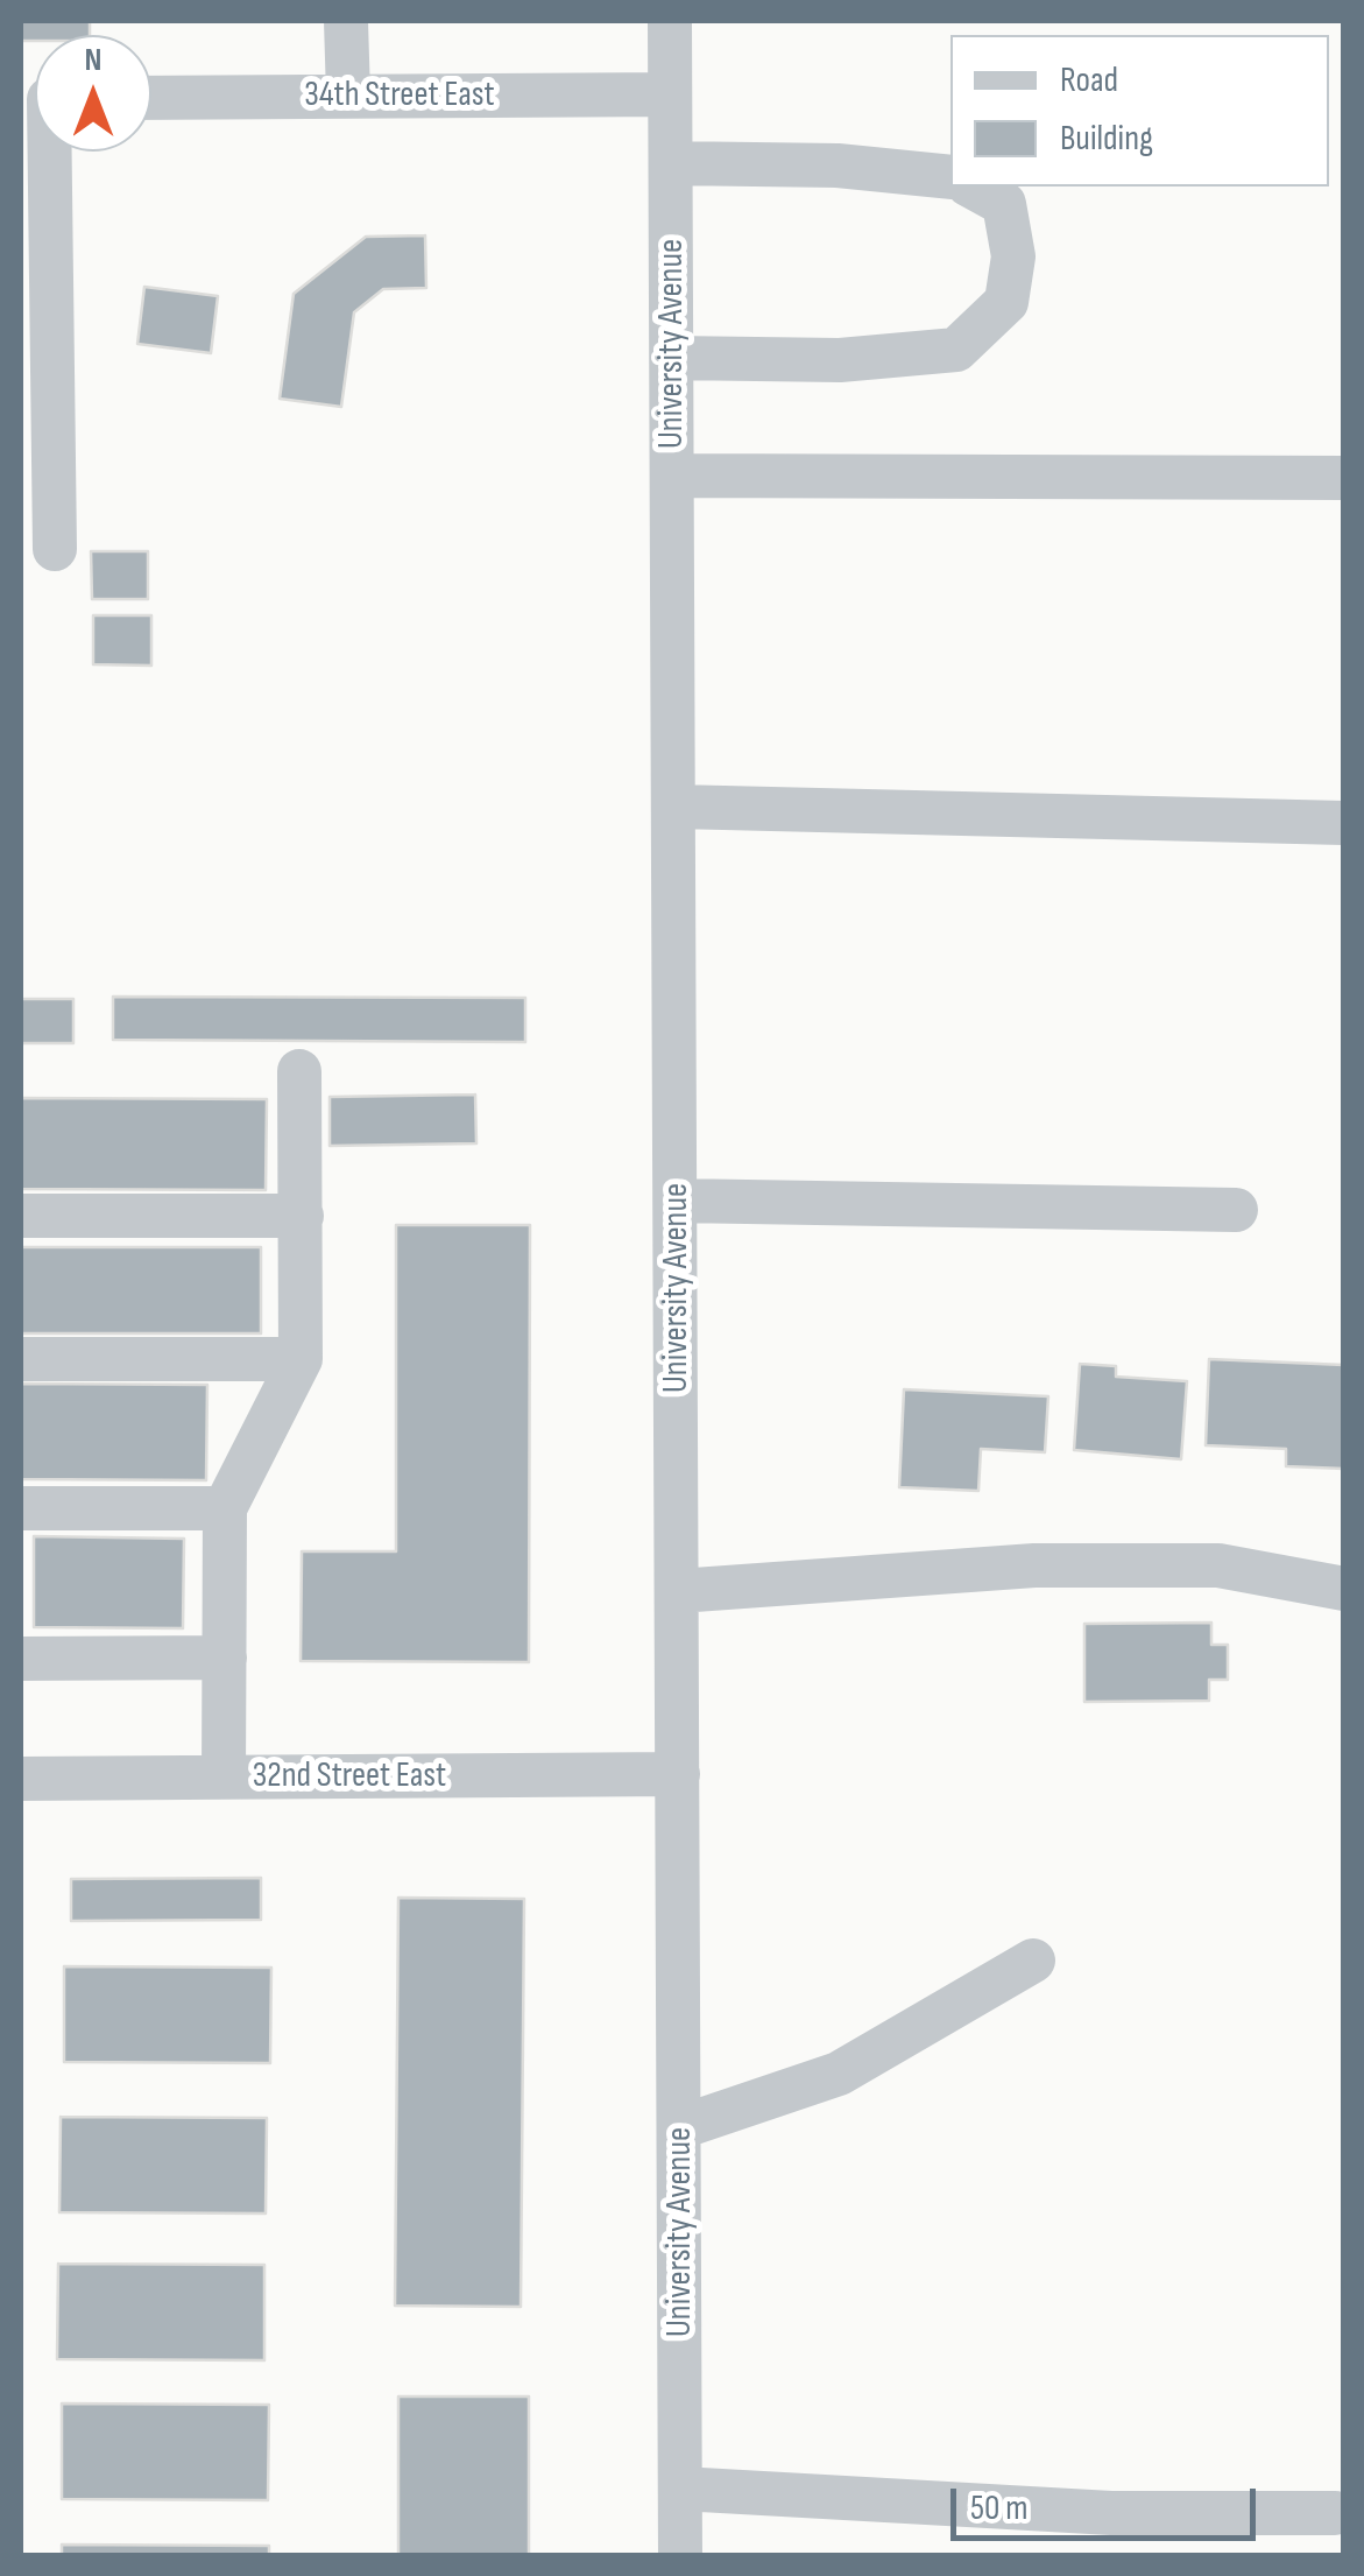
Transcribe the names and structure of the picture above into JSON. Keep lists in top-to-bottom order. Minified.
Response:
{"streets":{"street":["34th Street East","University Avenue","32nd Street East"]},"crossings":[["34th Street East","University Avenue"],["University Avenue","32nd Street East"]],"legend":["Road","Building"],"scale_bar":"50 m","north":"top"}
